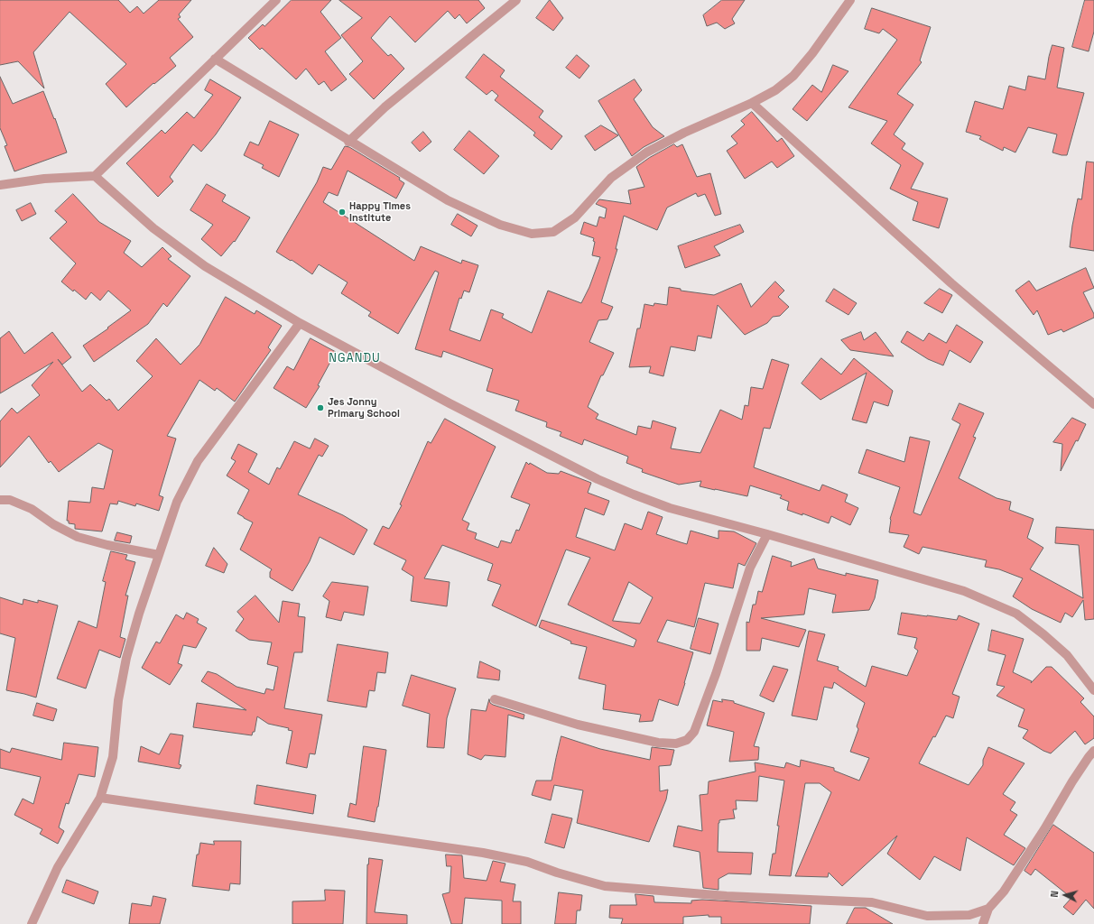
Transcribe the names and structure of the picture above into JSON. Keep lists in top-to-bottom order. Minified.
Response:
{"districts":["NGANDU"],"places":["Happy Times Institute","Jes Jonny Primary School"],"north":"left"}
